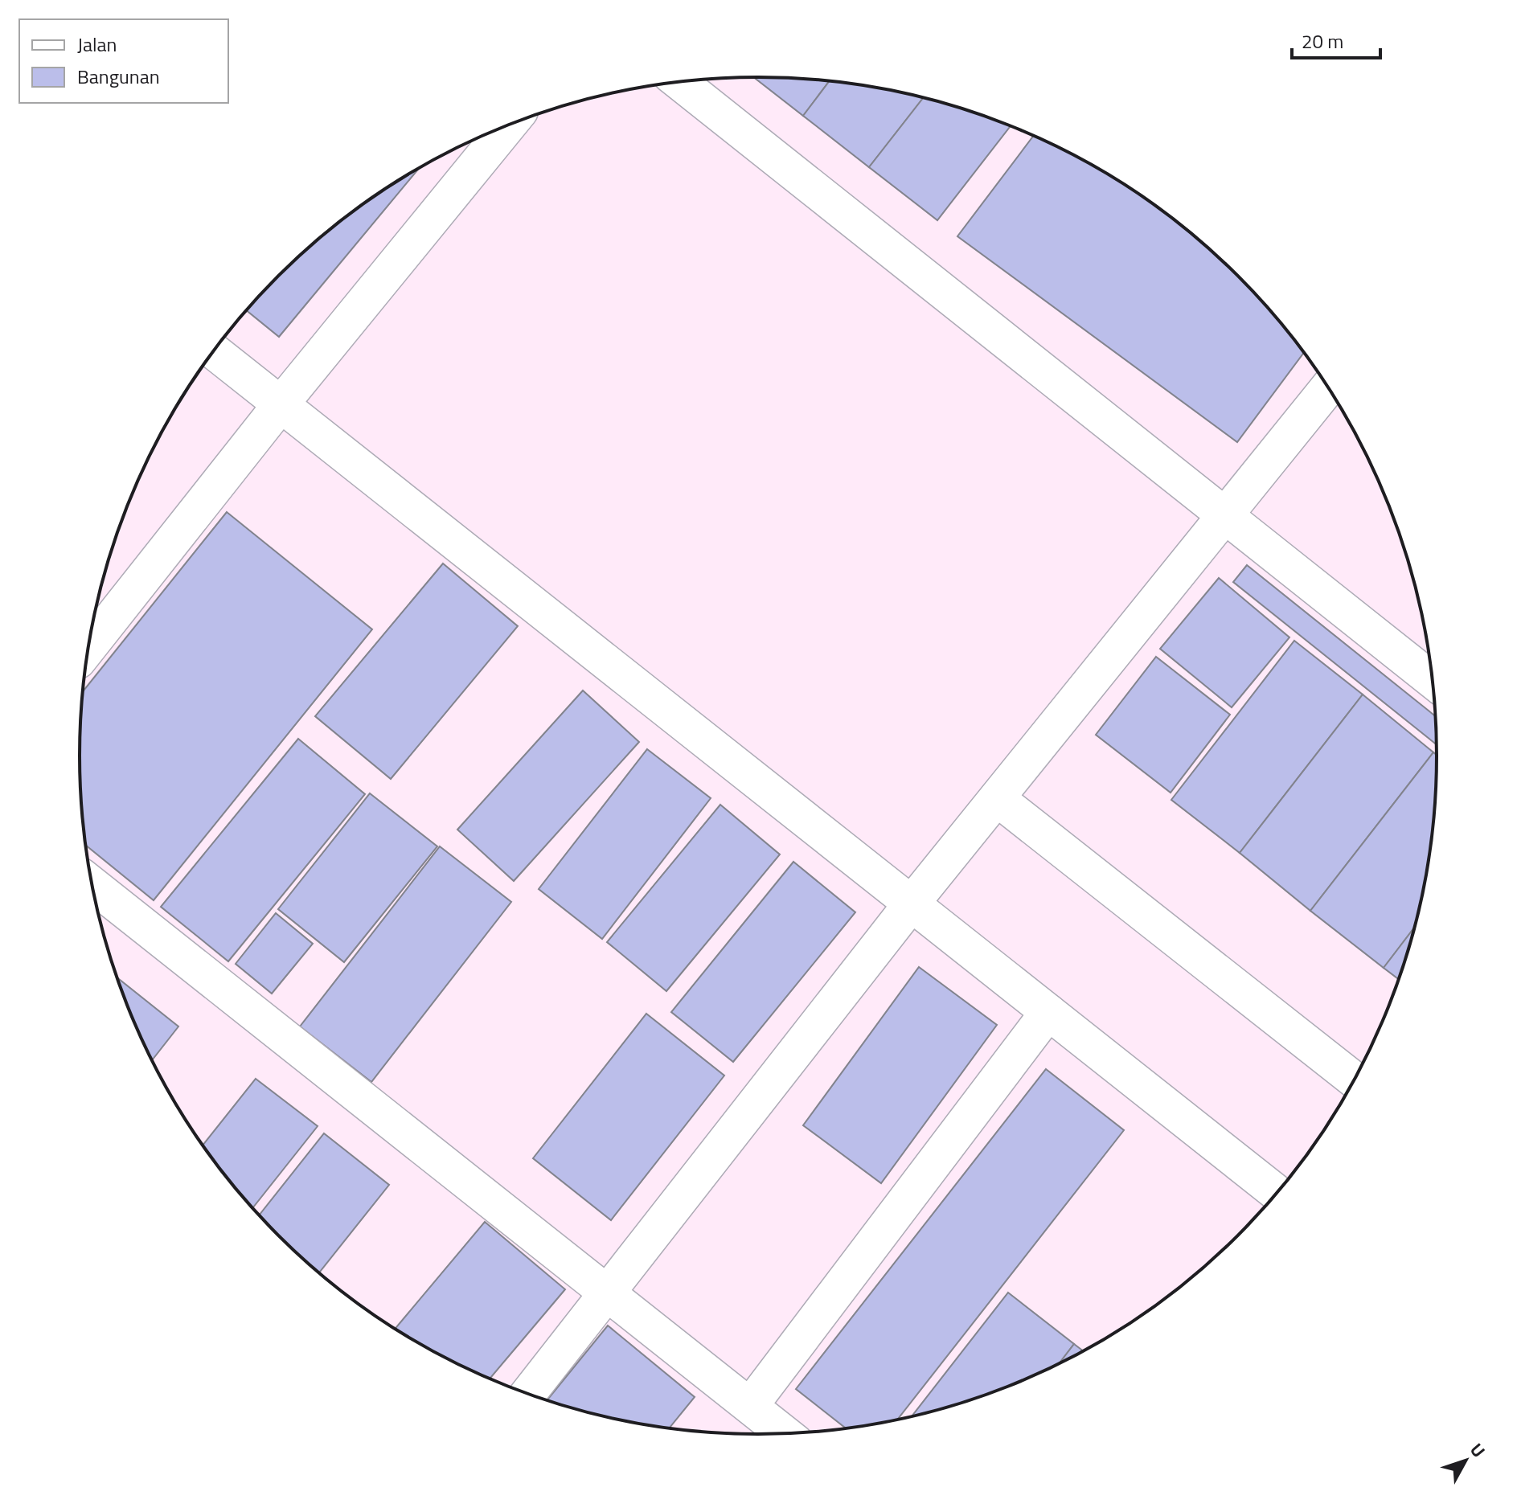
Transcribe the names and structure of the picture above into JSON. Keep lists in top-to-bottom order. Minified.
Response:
{"legend":["Jalan","Bangunan"],"scale_bar":"20 m","north":"top right"}
